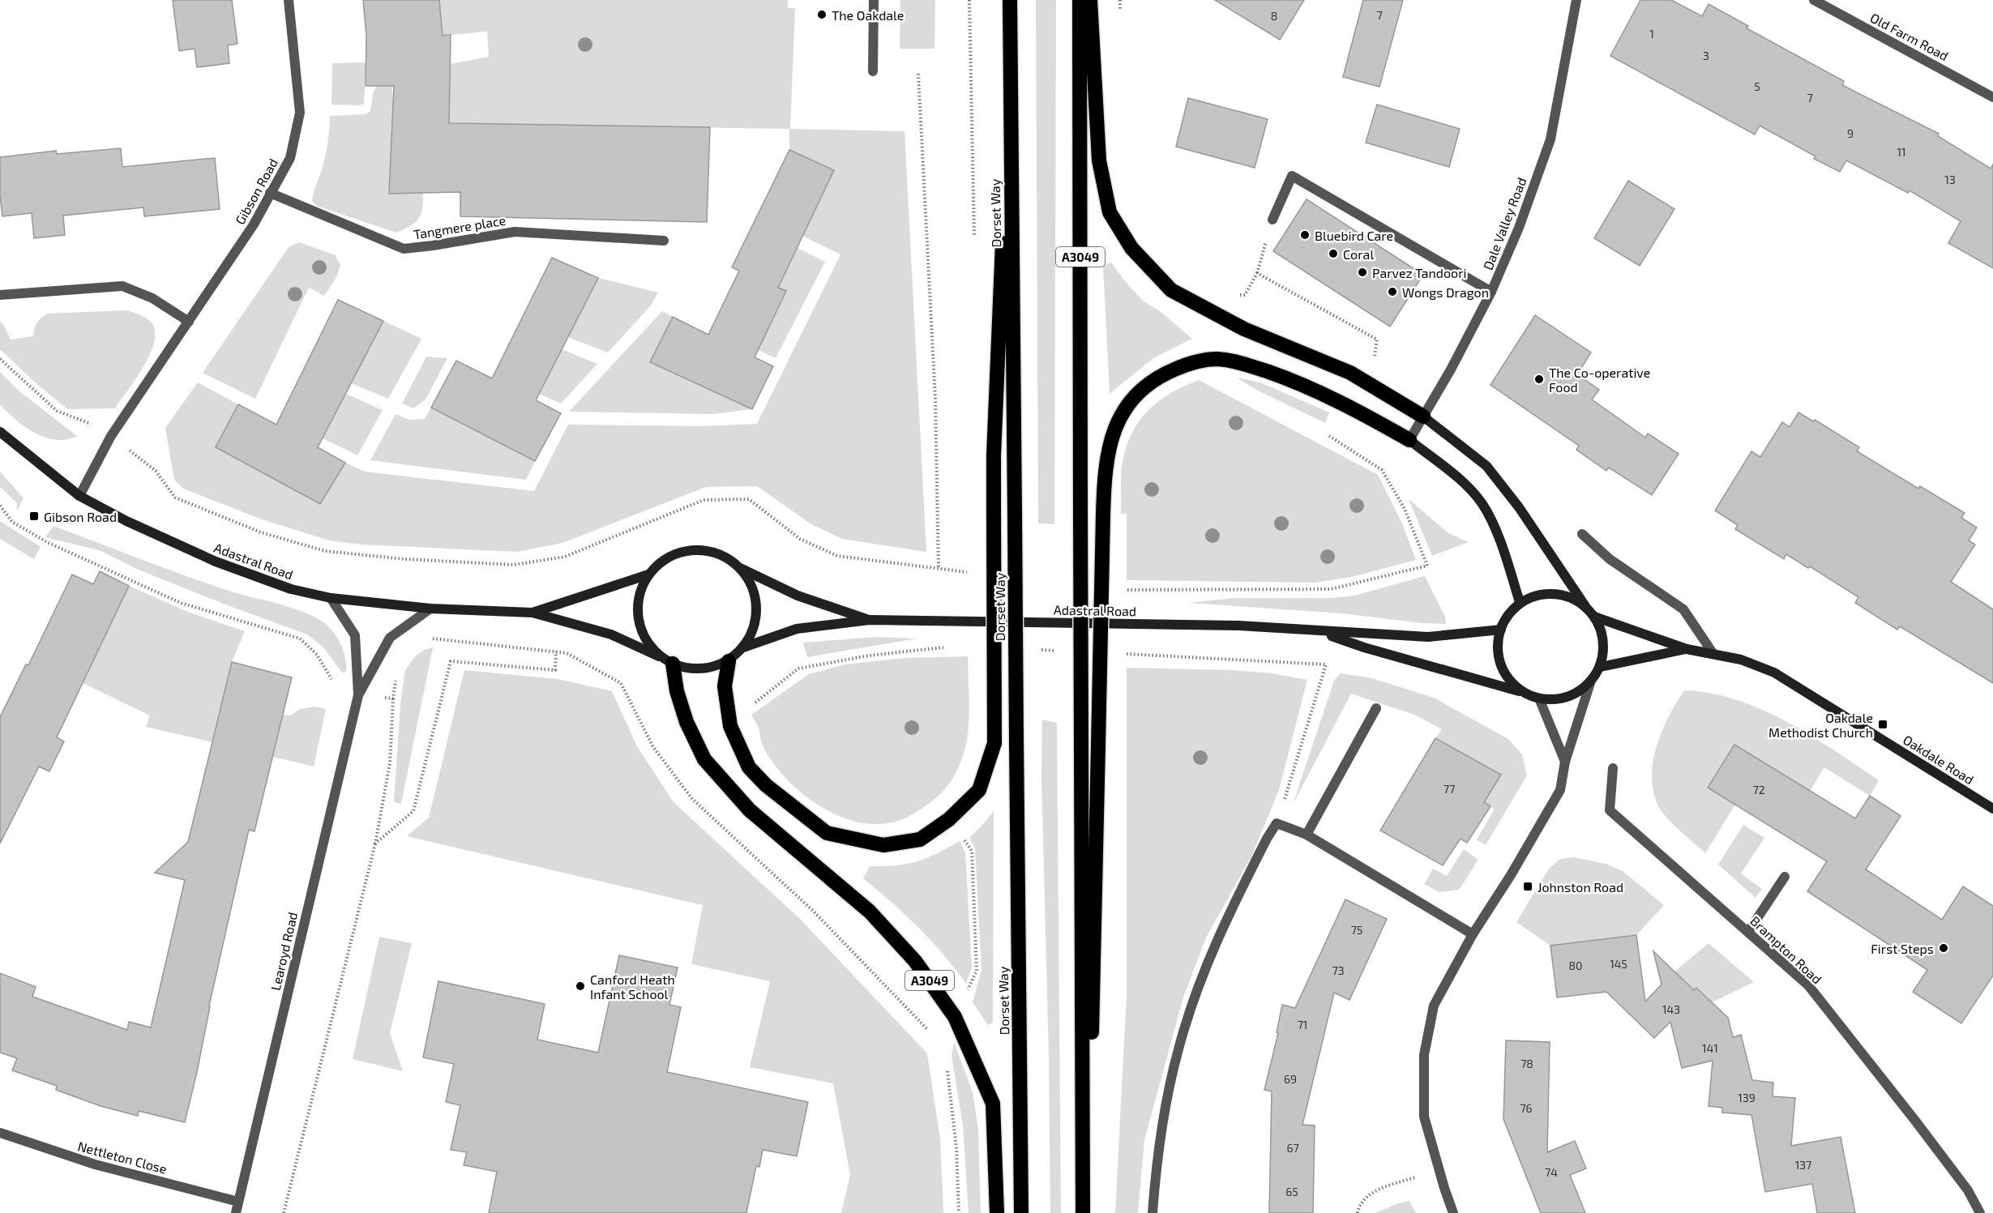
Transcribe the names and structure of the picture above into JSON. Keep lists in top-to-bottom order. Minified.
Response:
{"streets":{"highway":["Dorset Way","A3049"],"street":["Old Farm Road","Gibson Road","Dale Valley Road","Tangmere place","Adastral Road","Oakdale Road","Brampton Road","Learoyd Road","Nettleton Close"]},"crossings":[["Gibson Road","Tangmere place"],["Gibson Road","Adastral Road"],["A3049","Adastral Road"],["Adastral Road","Oakdale Road"],["Adastral Road","Learoyd Road"],["Learoyd Road","Nettleton Close"]],"places":{"other":["The Oakdale","Bluebird Care","Coral","Parvez Tandoori","Wongs Dragon","The Co-operative Food","First Steps","Canford Heath Infant School"],"transit":["Gibson Road","Oakdale Methodist Church","Johnston Road"]},"house_numbers":["7","8","1","3","5","7","9","11","13","77","72","75","145","80","73","143","71","141","78","69","139","76","67","137","74","65"]}
